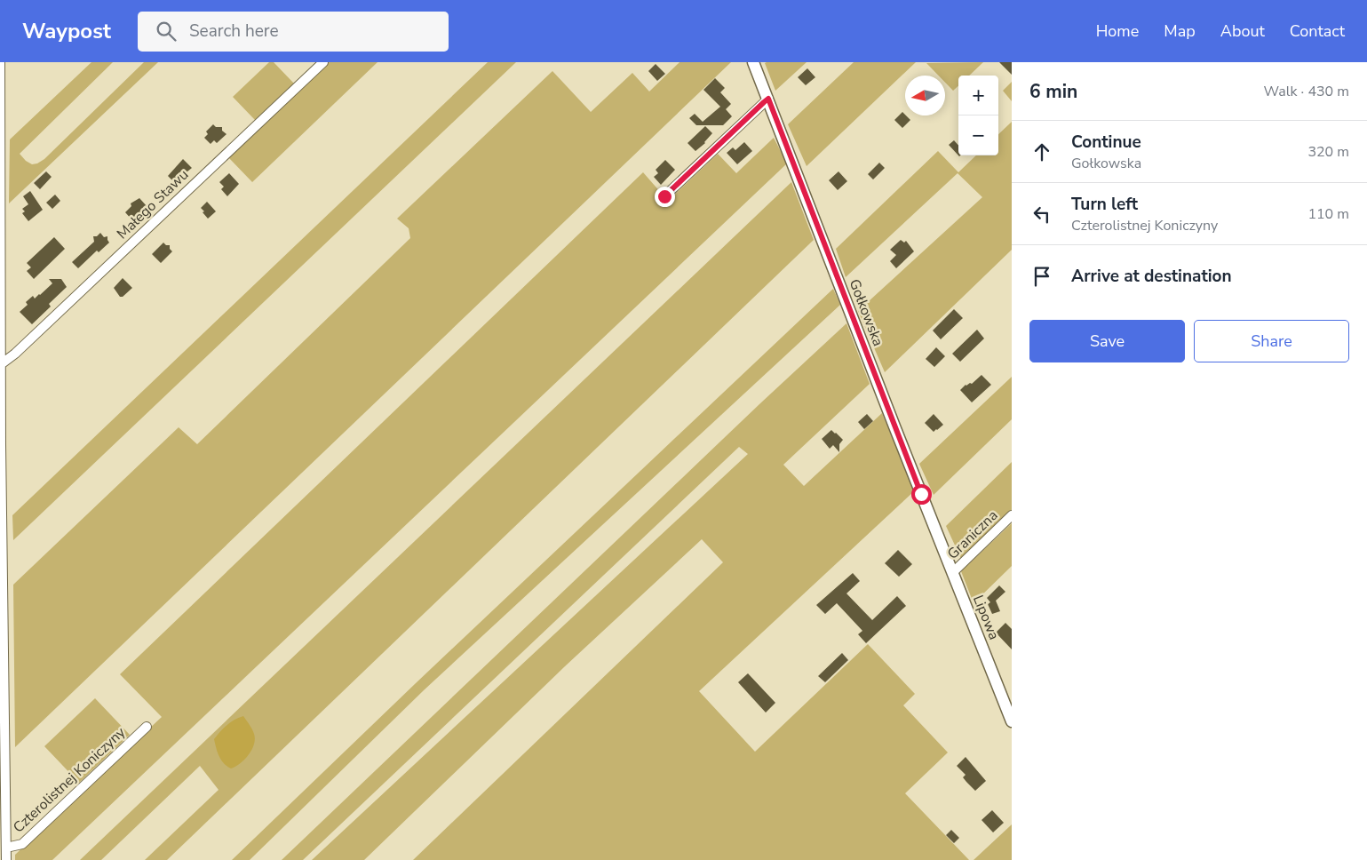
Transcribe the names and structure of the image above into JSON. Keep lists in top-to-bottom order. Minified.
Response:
{"streets":{"street":["Małego Stawu","Gołkowska","Graniczna","Lipowa","Czterolistnej Koniczyny"]},"crossings":[["Gołkowska","Graniczna"],["Gołkowska","Lipowa"],["Graniczna","Lipowa"]],"north":"left","page":{"header":"Waypost","search":"Search here","nav":["Home","Map","About","Contact"],"heading":["6 min","Walk · 430 m"],"map_buttons":["+","−"],"list":[["Continue","Gołkowska","320 m"],["Turn left","Czterolistnej Koniczyny","110 m"],"Arrive at destination"],"buttons":["Save","Share"]}}
